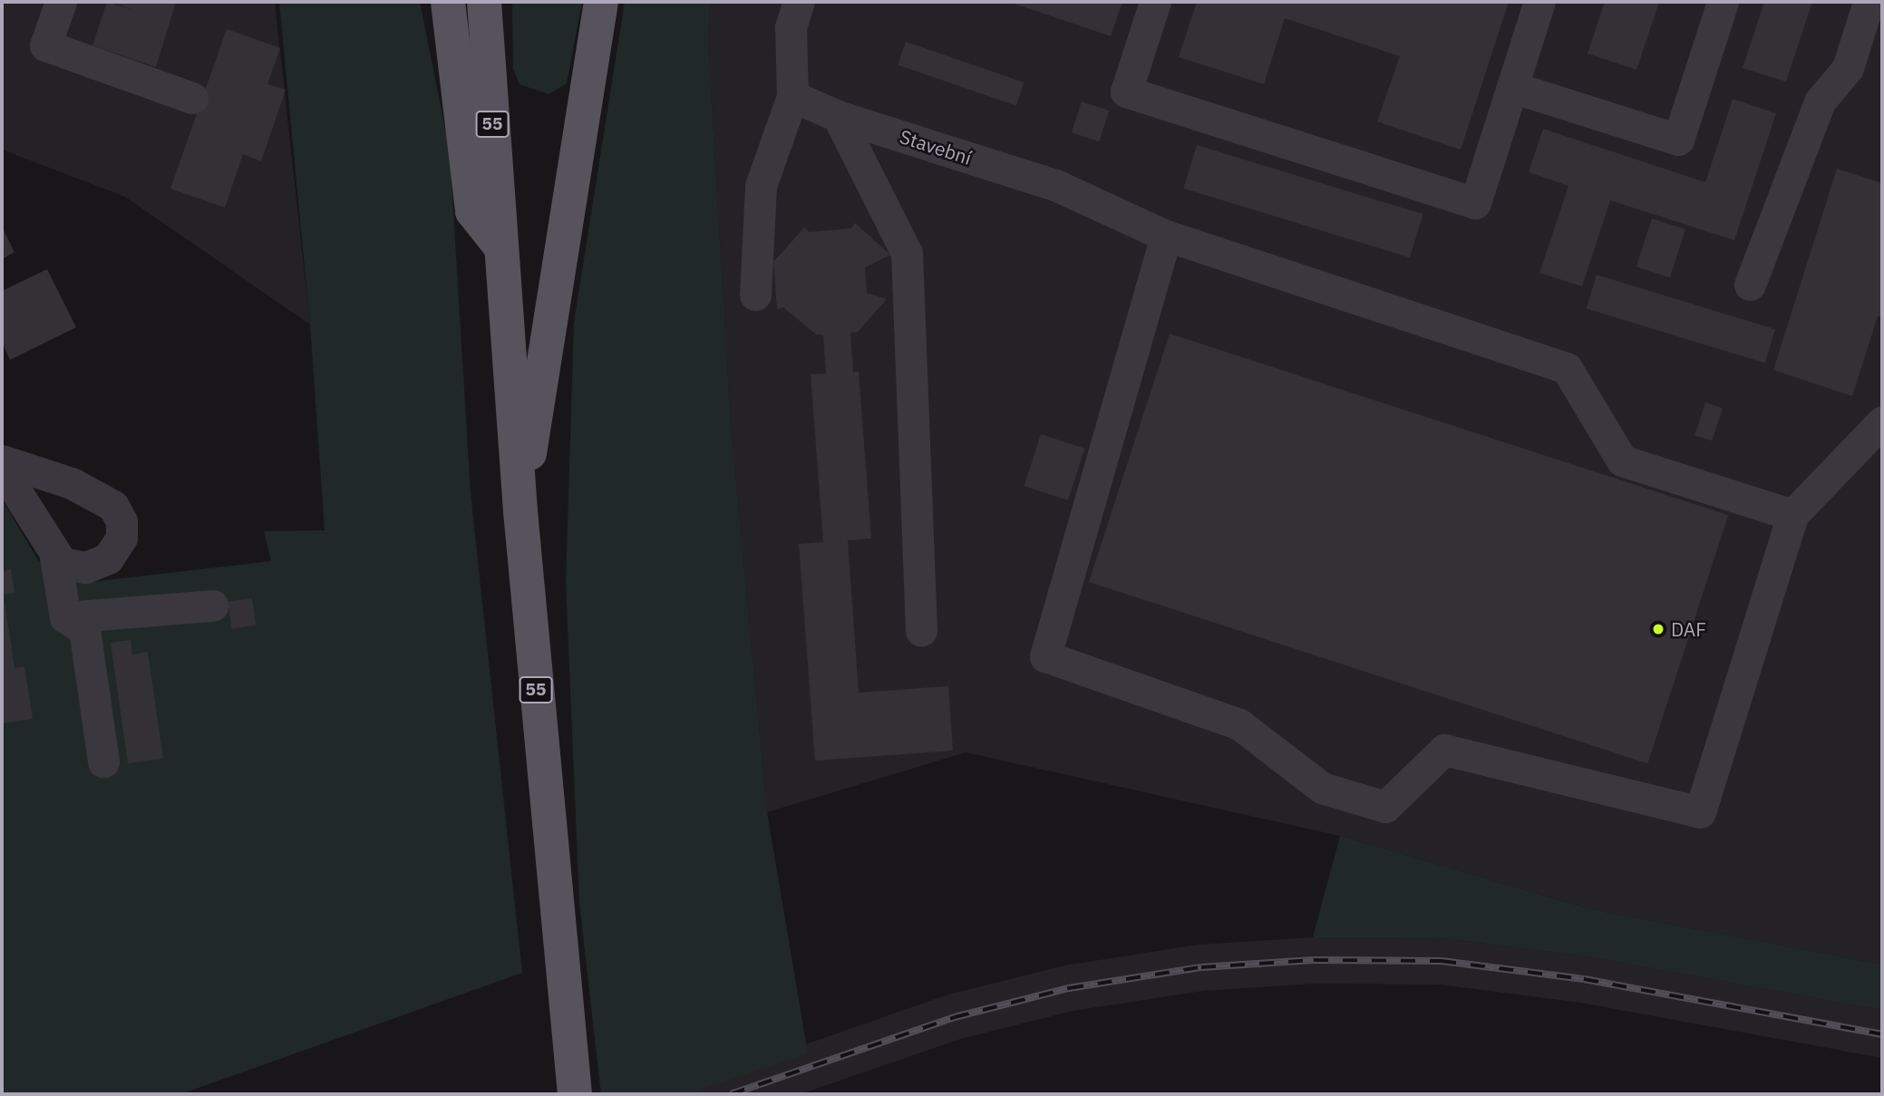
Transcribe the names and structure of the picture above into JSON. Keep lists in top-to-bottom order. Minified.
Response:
{"streets":{"main road":["55"],"street":["Stavební"]},"places":["DAF"]}
